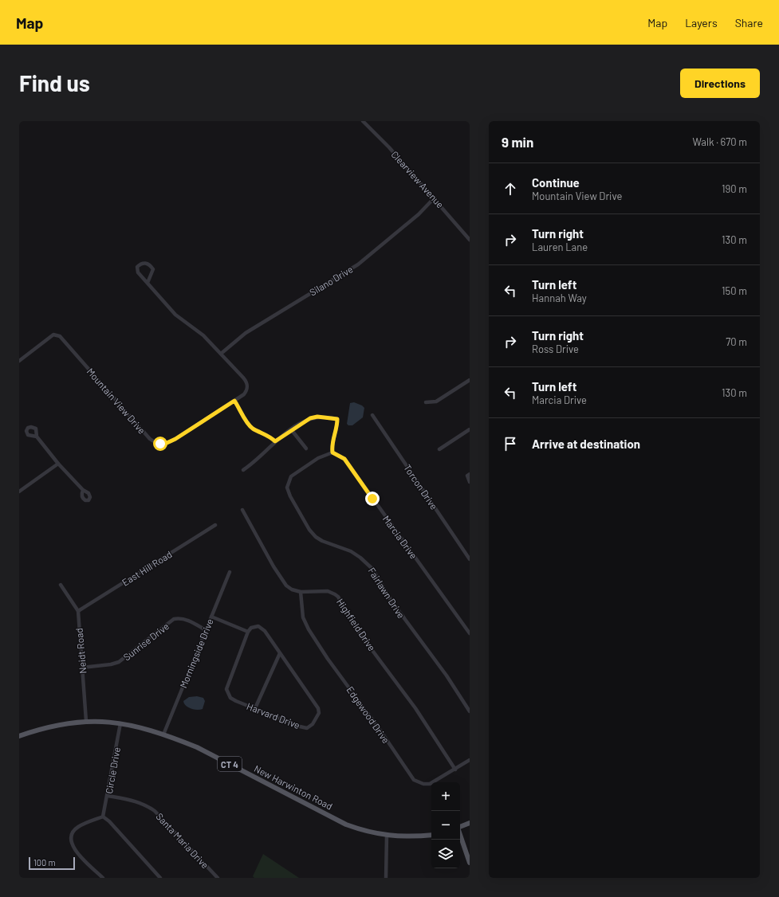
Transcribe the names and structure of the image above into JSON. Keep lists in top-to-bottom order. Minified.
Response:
{"streets":{"main road":["CT 4","New Harwinton Road"],"street":["Clearview Avenue","Silano Drive","Mountain View Drive","Torcon Drive","Marcia Drive","East Hill Road","Fairlawn Drive","Highfield Drive","Sunrise Drive","Neidt Road","Morningside Drive","Edgewood Drive","Harvard Drive","Circle Drive","Santa Maria Drive"]},"crossings":[["Clearview Avenue","Silano Drive"],["Silano Drive","Mountain View Drive"],["Marcia Drive","Fairlawn Drive"],["East Hill Road","Neidt Road"],["Highfield Drive","Edgewood Drive"],["Sunrise Drive","Neidt Road"],["Sunrise Drive","Morningside Drive"],["Neidt Road","New Harwinton Road"],["Morningside Drive","New Harwinton Road"],["Circle Drive","New Harwinton Road"],["Circle Drive","Santa Maria Drive"]],"scale_bar":"100 m","page":{"header":"Map","nav":["Map","Layers","Share"],"buttons":"Directions","title":"Find us","heading":["9 min","Walk · 670 m"],"list":[["Continue","Mountain View Drive","190 m"],["Turn right","Lauren Lane","130 m"],["Turn left","Hannah Way","150 m"],["Turn right","Ross Drive","70 m"],["Turn left","Marcia Drive","130 m"],"Arrive at destination"],"map_buttons":["+","−"],"scale":"100 m"}}
